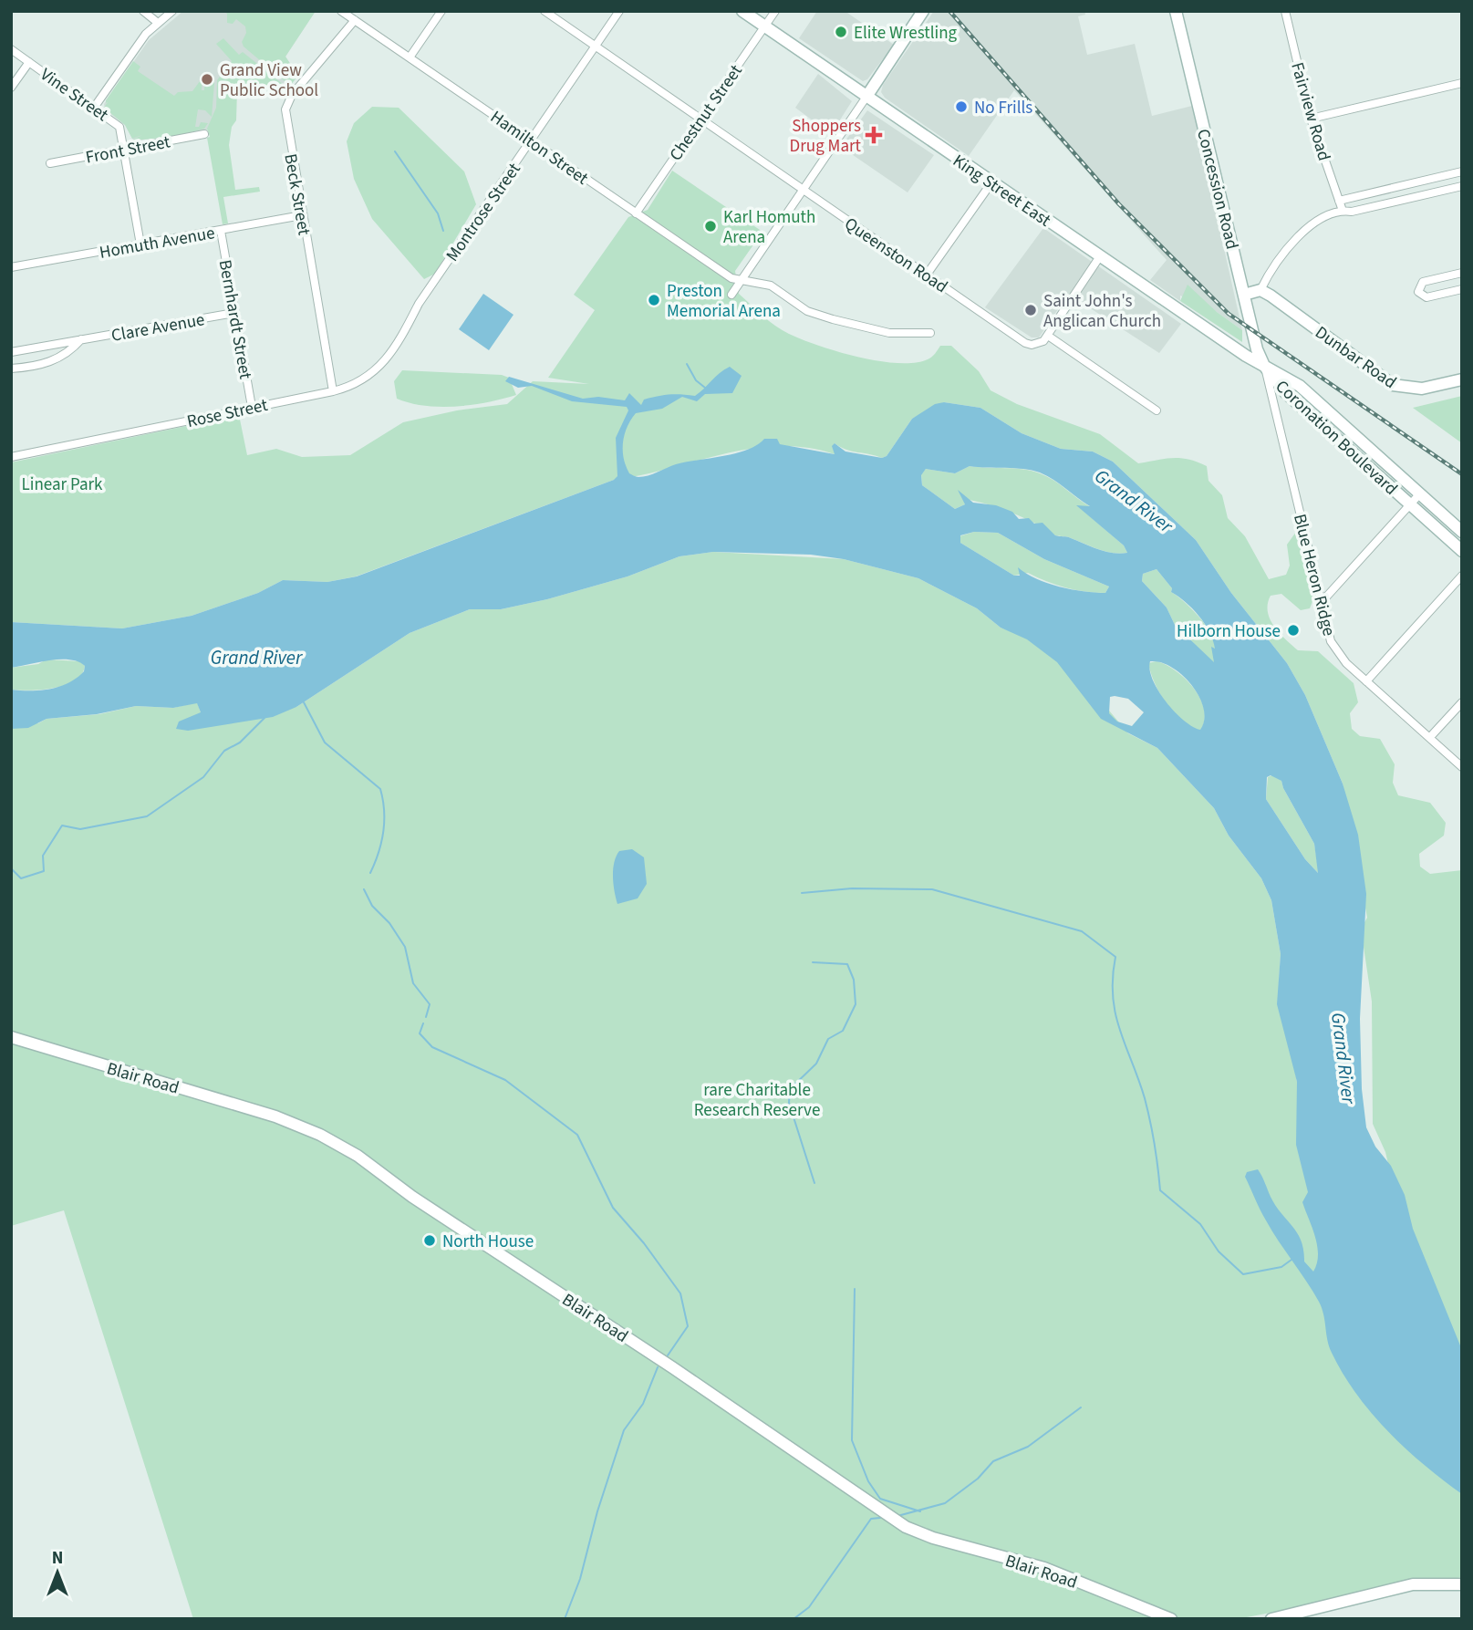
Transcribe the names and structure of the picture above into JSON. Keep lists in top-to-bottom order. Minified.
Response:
{"streets":{"main road":["Concession Road","King Street East","Dunbar Road","Coronation Boulevard","Blair Road"],"street":["Vine Street","Fairview Road","Chestnut Street","Hamilton Street","Front Street","Beck Street","Montrose Street","Homuth Avenue","Queenston Road","Bernhardt Street","Clare Avenue","Rose Street","Blue Heron Ridge"]},"crossings":[["Vine Street","Front Street"],["Vine Street","Homuth Avenue"],["Chestnut Street","Hamilton Street"],["Chestnut Street","King Street East"],["Chestnut Street","Queenston Road"],["Hamilton Street","Beck Street"],["Hamilton Street","Montrose Street"],["Concession Road","King Street East"],["Concession Road","Coronation Boulevard"],["Concession Road","Blue Heron Ridge"],["King Street East","Coronation Boulevard"],["King Street East","Blue Heron Ridge"],["Beck Street","Homuth Avenue"],["Beck Street","Rose Street"],["Montrose Street","Queenston Road"],["Montrose Street","Rose Street"],["Homuth Avenue","Bernhardt Street"],["Bernhardt Street","Clare Avenue"],["Bernhardt Street","Rose Street"],["Coronation Boulevard","Blue Heron Ridge"]],"water":["Grand River"],"parks":["Linear Park","rare Charitable Research Reserve"],"places":{"other":["Elite Wrestling","Grand View Public School","No Frills","Karl Homuth Arena","Preston Memorial Arena","Saint John's Anglican Church","Hilborn House","North House"],"health":["Shoppers Drug Mart"]},"north":"top"}
